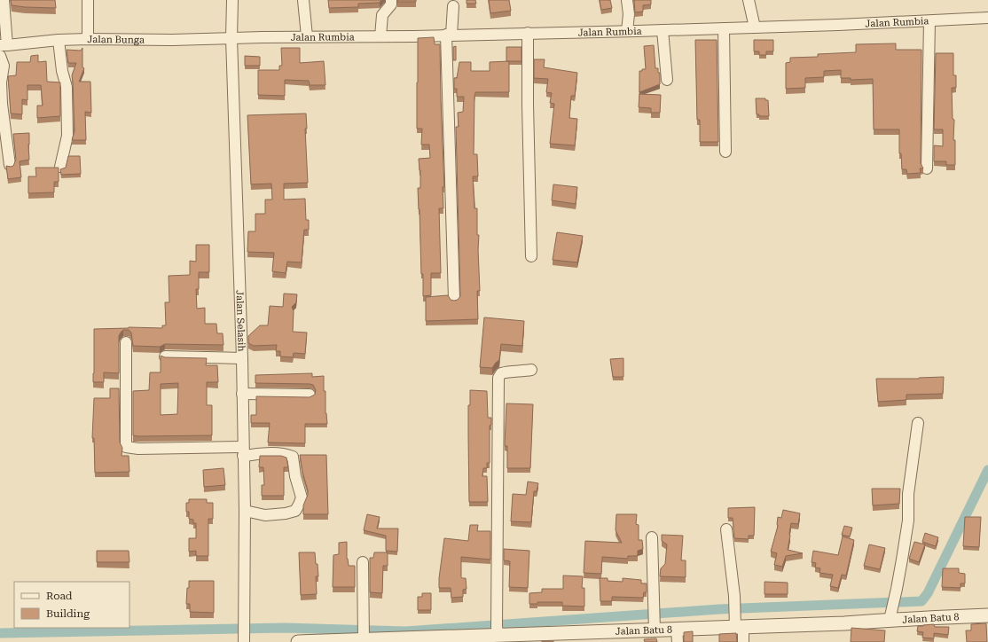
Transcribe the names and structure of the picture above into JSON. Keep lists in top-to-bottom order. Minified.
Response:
{"streets":{"street":["Jalan Rumbia","Jalan Bunga","Jalan Selasih","Jalan Batu 8"]},"crossings":[["Jalan Rumbia","Jalan Bunga"],["Jalan Rumbia","Jalan Selasih"],["Jalan Bunga","Jalan Selasih"]],"legend":["Road","Building"]}
